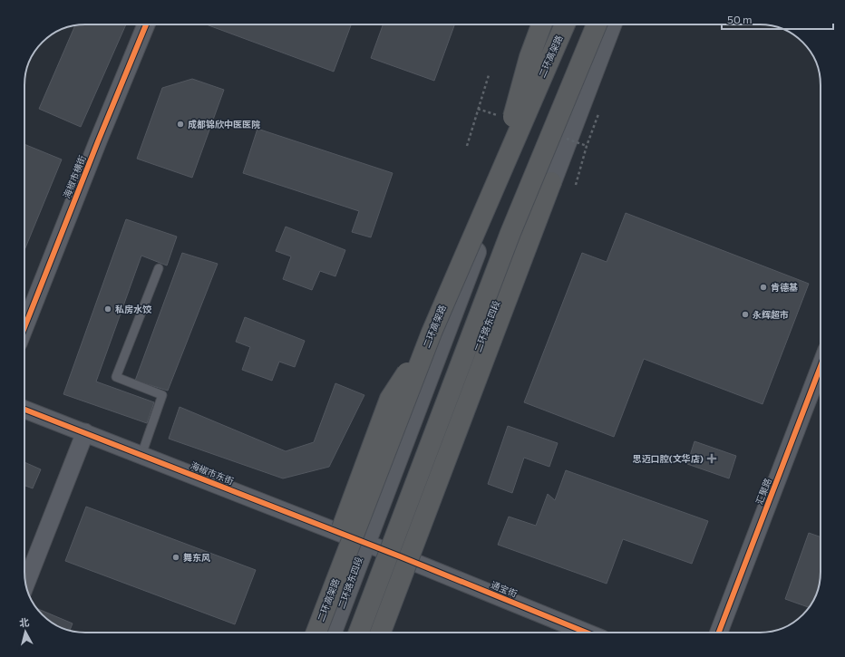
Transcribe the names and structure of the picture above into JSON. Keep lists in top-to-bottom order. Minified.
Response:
{"streets":{"highway":["二环高架路"],"main road":["二环路东四段"],"street":["海椒市横街","海椒市东街","汇聚路","通宝街"]},"crossings":[["二环路东四段","海椒市东街"],["二环路东四段","通宝街"],["海椒市东街","通宝街"]],"places":{"other":["成都锦欣中医医院","肯德基","私房水饺","永辉超市","舞东风"],"health":["思迈口腔(文华店)"]},"scale_bar":"50 m","north":"top"}
